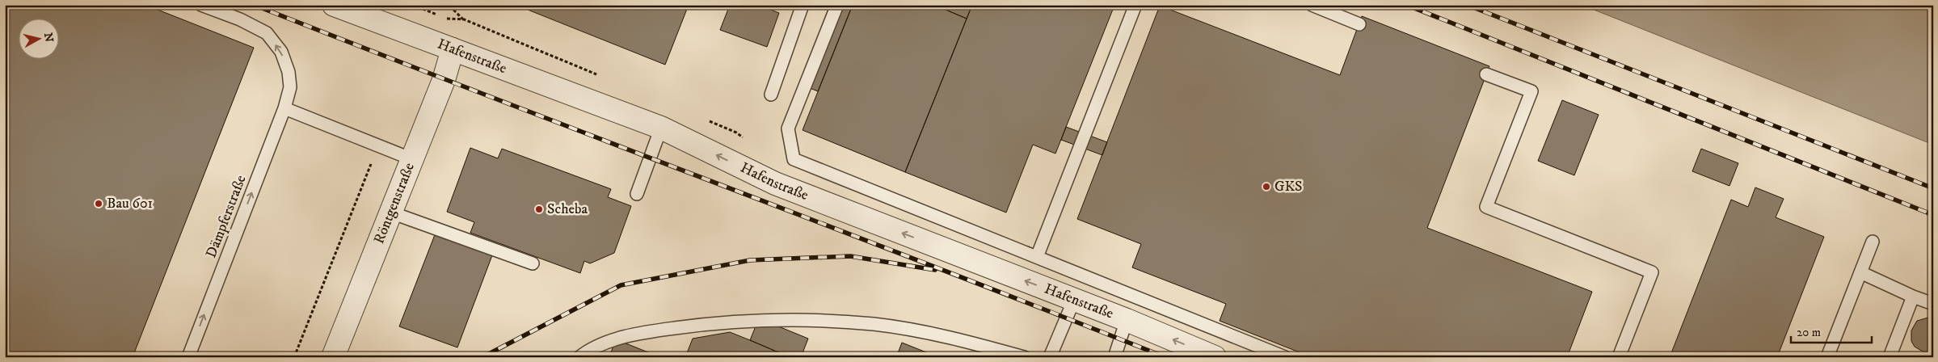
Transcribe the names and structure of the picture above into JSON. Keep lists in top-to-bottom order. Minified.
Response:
{"streets":{"street":["Hafenstraße","Röntgenstraße"],"lane":["Dämpferstraße"]},"crossings":[["Hafenstraße","Röntgenstraße"]],"one_way":["Hafenstraße","Dämpferstraße"],"places":["GKS","Bau 601","Scheba"],"scale_bar":"20 m","north":"right"}
